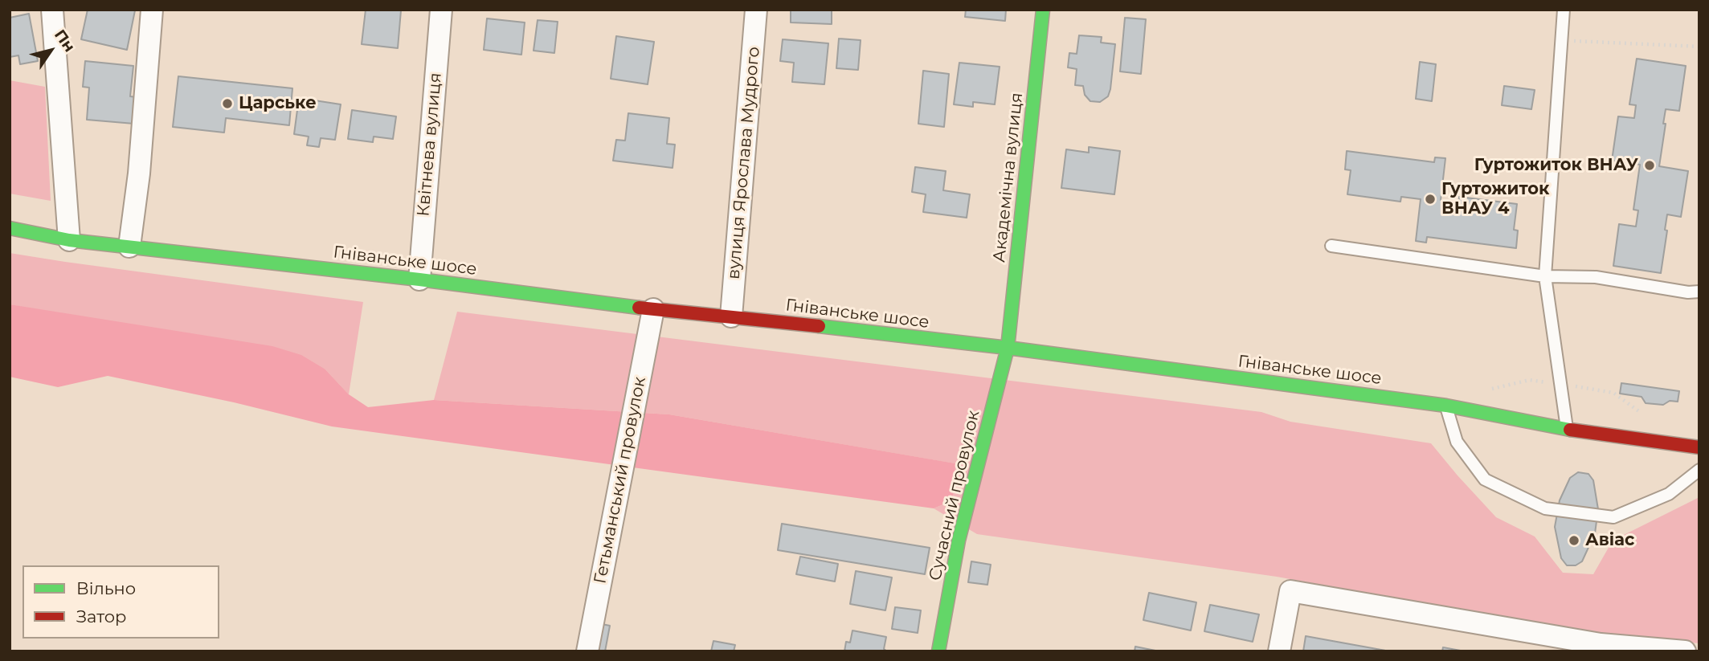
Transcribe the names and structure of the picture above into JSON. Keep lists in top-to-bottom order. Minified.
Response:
{"streets":{"main road":["Академічна вулиця","Гніванське шосе","Сучасний провулок"],"street":["Квітнева вулиця","вулиця Ярослава Мудрого","Гетьманський провулок"]},"crossings":[["Квітнева вулиця","Гніванське шосе"],["вулиця Ярослава Мудрого","Гніванське шосе"],["Академічна вулиця","Гніванське шосе"],["Академічна вулиця","Сучасний провулок"],["Гніванське шосе","Гетьманський провулок"],["Гніванське шосе","Сучасний провулок"]],"places":["Царське","Гуртожиток ВНАУ","Гуртожиток ВНАУ 4","Авіас"],"legend":["Вільно","Затор"],"north":"top right"}
